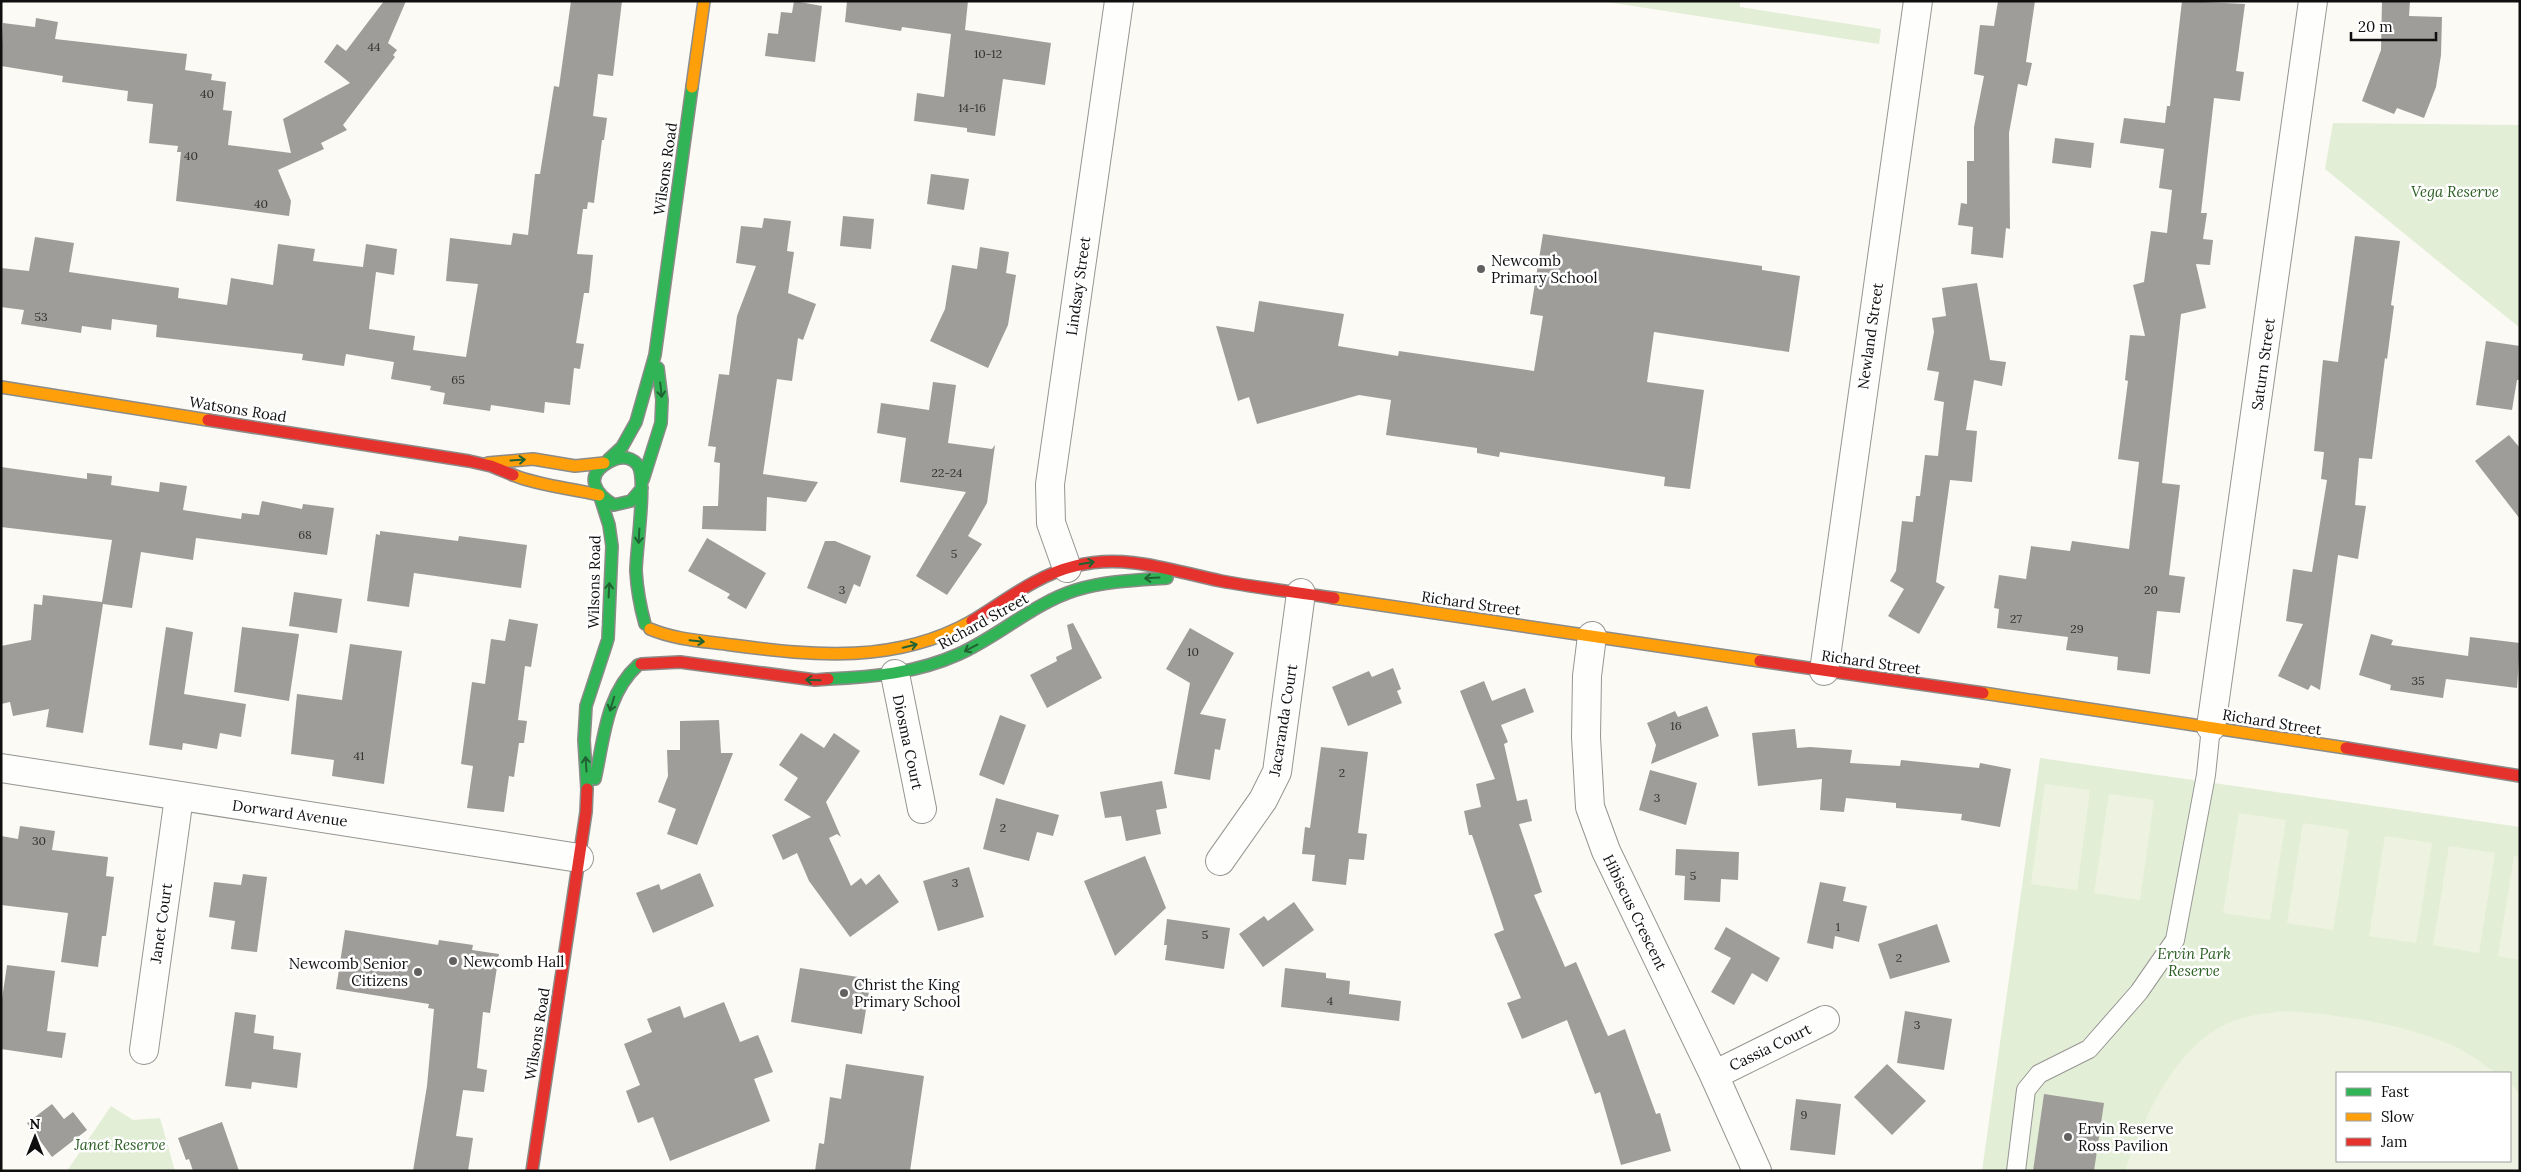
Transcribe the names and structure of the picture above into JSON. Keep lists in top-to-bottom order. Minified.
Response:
{"streets":{"street":["Wilsons Road","Lindsay Street","Newland Street","Saturn Street","Watsons Road","Richard Street","Jacaranda Court","Diosma Court","Dorward Avenue","Hibiscus Crescent","Janet Court","Cassia Court"]},"crossings":[["Wilsons Road","Watsons Road"],["Wilsons Road","Richard Street"],["Wilsons Road","Dorward Avenue"],["Lindsay Street","Richard Street"],["Newland Street","Richard Street"],["Saturn Street","Richard Street"],["Richard Street","Jacaranda Court"],["Richard Street","Diosma Court"],["Richard Street","Hibiscus Crescent"],["Dorward Avenue","Janet Court"],["Hibiscus Crescent","Cassia Court"]],"parks":["Vega Reserve","Ervin Park Reserve","Janet Reserve"],"places":["Newcomb Primary School","Newcomb Hall","Newcomb Senior Citizens","Christ the King Primary School","Ervin Reserve Ross Pavilion"],"house_numbers":["44","10-12","40","14-16","40","40","53","65","22-24","68","5","3","20","27","29","10","35","16","41","2","3","2","30","5","3","1","5","2","4","3","9"],"legend":["Fast","Slow","Jam"],"scale_bar":"20 m","north":"top"}
